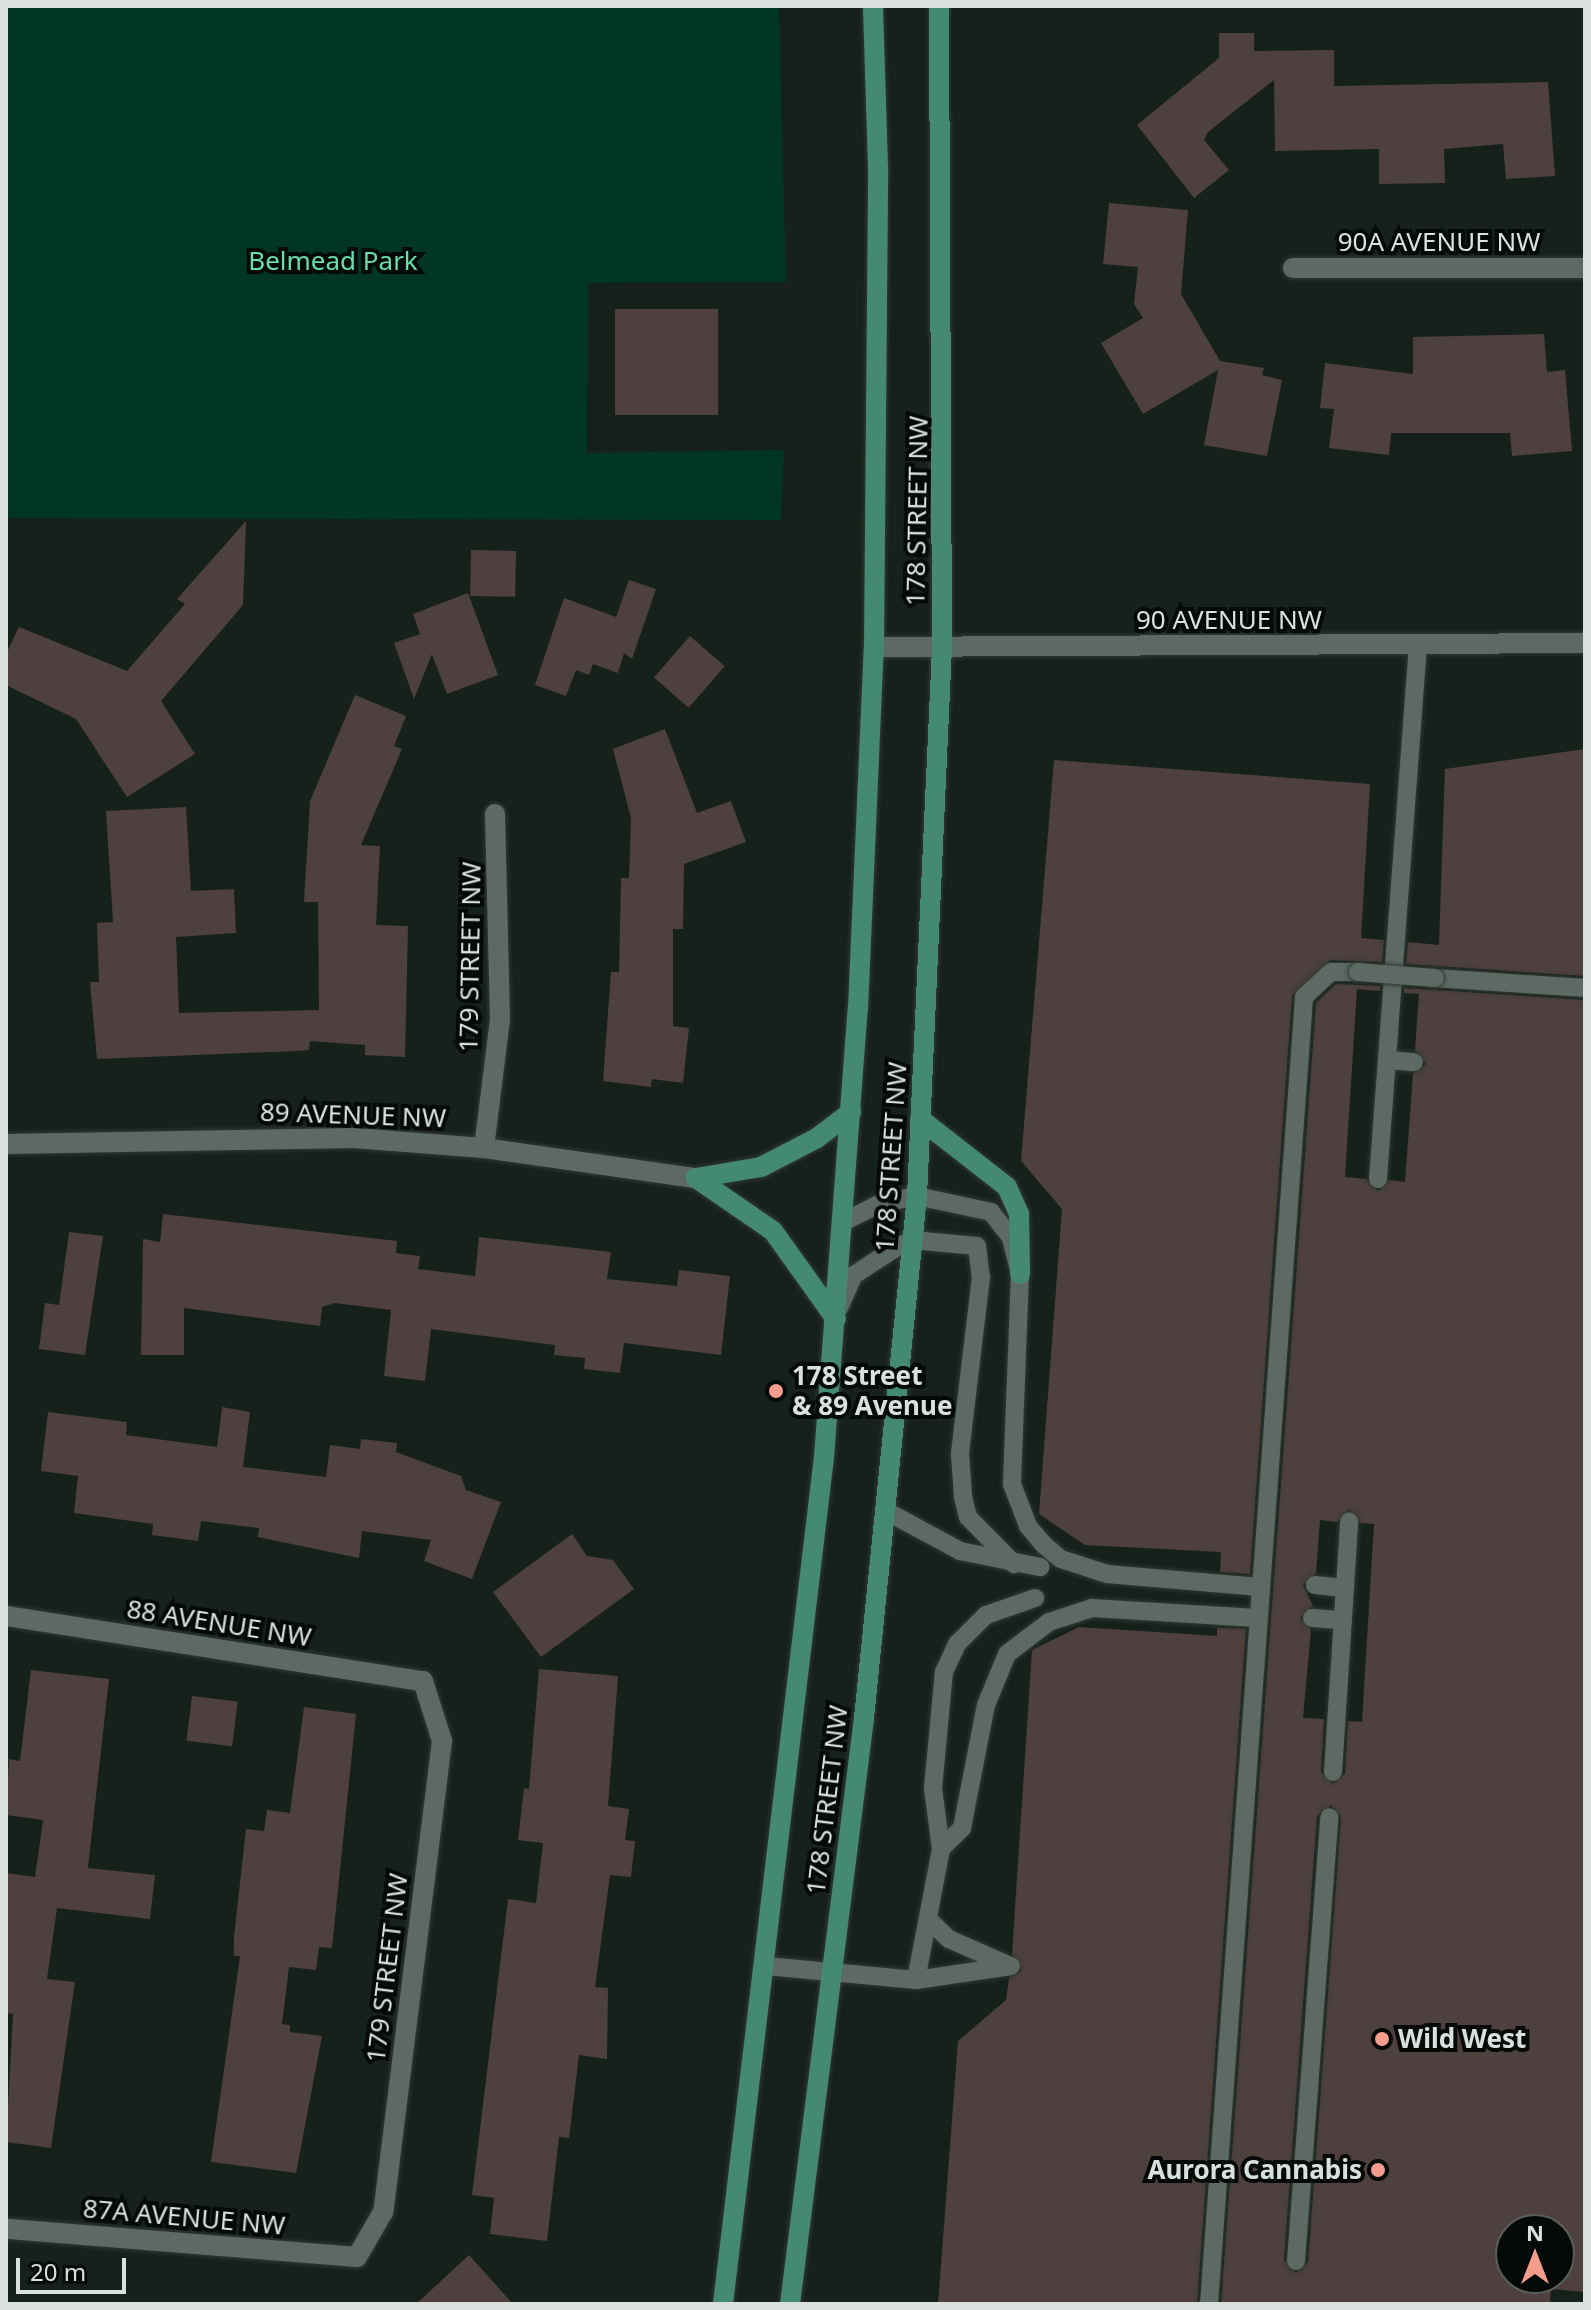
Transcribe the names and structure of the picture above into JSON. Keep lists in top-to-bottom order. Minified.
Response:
{"streets":{"main road":["178 STREET NW"],"street":["90A AVENUE NW","90 AVENUE NW","179 STREET NW","89 AVENUE NW","88 AVENUE NW","87A AVENUE NW"]},"crossings":[["178 STREET NW","90 AVENUE NW"],["179 STREET NW","89 AVENUE NW"],["179 STREET NW","88 AVENUE NW"],["179 STREET NW","87A AVENUE NW"]],"parks":["Belmead Park"],"places":["178 Street & 89 Avenue","Wild West","Aurora Cannabis"],"scale_bar":"20 m","north":"top"}
